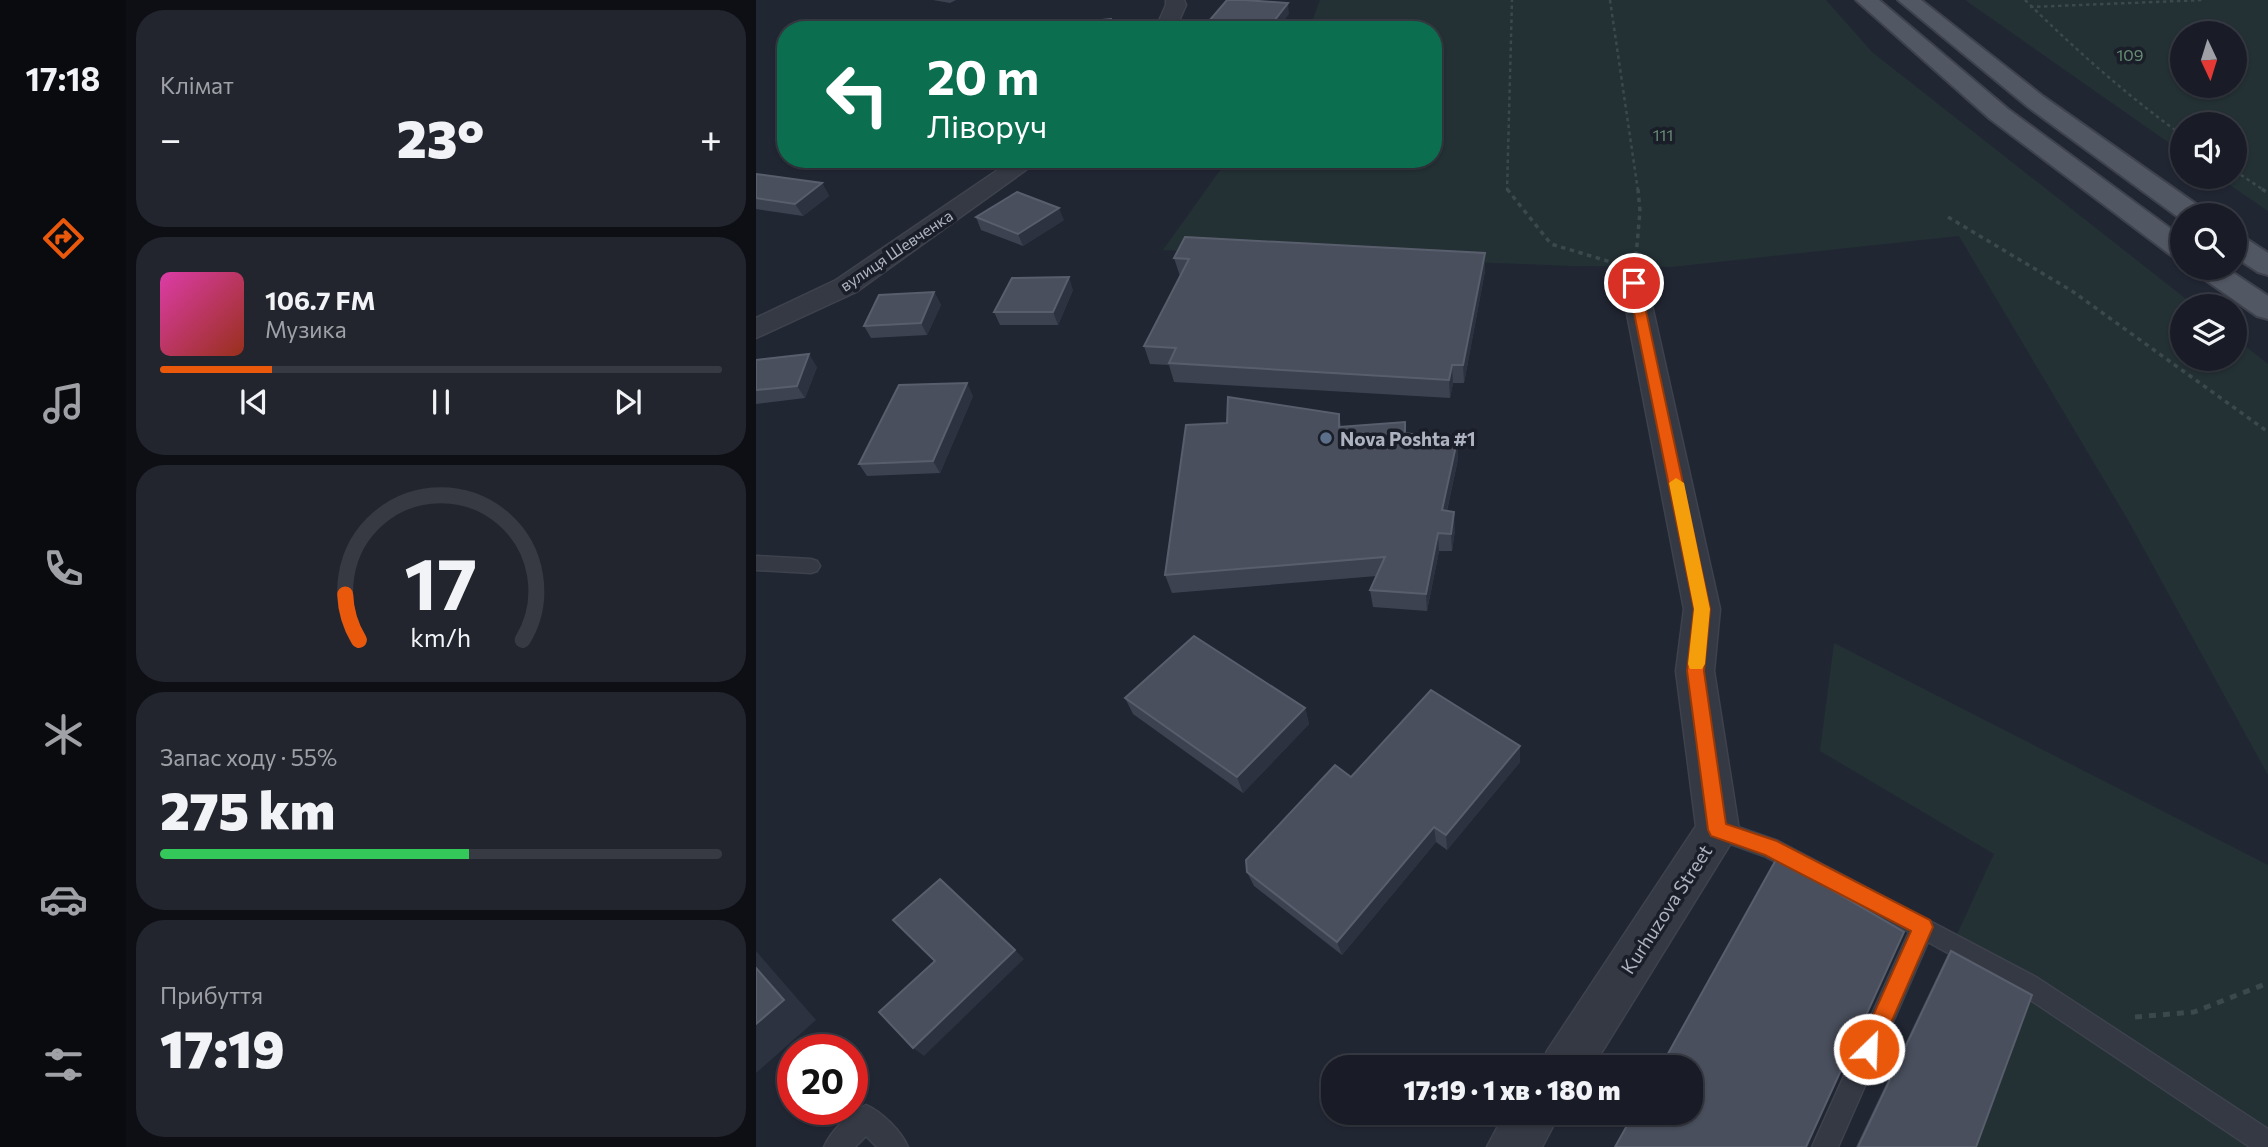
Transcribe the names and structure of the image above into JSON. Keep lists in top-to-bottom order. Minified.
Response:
{"streets":{"street":["вулиця Шевченка","Kurhuzova Street"]},"parks":["109","111"],"places":["Nova Poshta #1"],"north":"bottom","page":{"tabs":"17:18","tile":["Клімат",["Запас ходу · 55%","275 km"],["Прибуття","17:19"]],"turn":["20 m","Ліворуч"],"heat":["−","23°","+"],"song":["106.7 FM","Музика"],"limit":"20","trip":"17:19 · 1 хв · 180 m","gauge":["17","km/h"]}}
